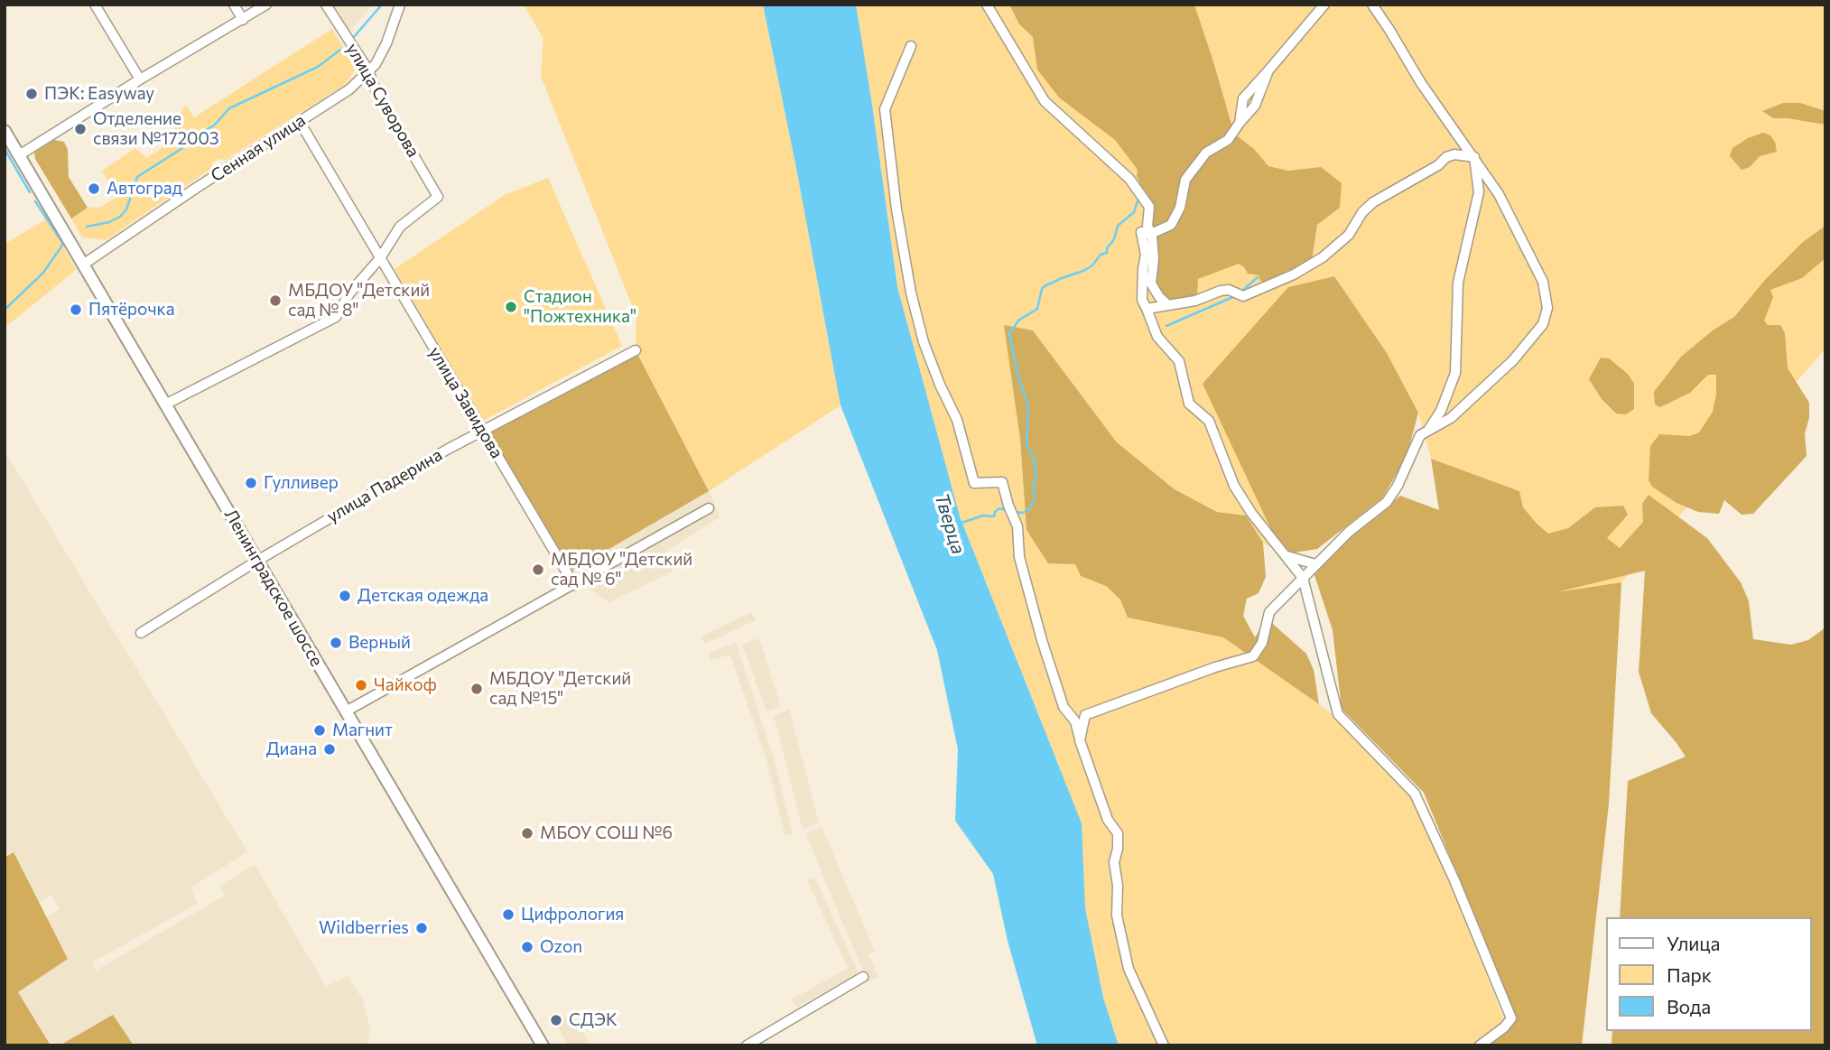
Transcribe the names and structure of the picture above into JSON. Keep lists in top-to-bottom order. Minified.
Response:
{"streets":{"main road":["Ленинградское шоссе"],"street":["улица Суворова","Сенная улица","улица Завидова","улица Падерина"]},"crossings":[["улица Суворова","Сенная улица"],["улица Суворова","улица Завидова"],["Сенная улица","улица Завидова"],["Сенная улица","Ленинградское шоссе"],["улица Завидова","улица Падерина"],["улица Падерина","Ленинградское шоссе"]],"water":["Тверца"],"places":["ПЭК: Easyway","Отделение связи №172003","Автоград","МБДОУ \"Детский сад № 8\"","Стадион \"Пожтехника\"","Пятёрочка","Гулливер","МБДОУ \"Детский сад № 6\"","Детская одежда","Верный","Чайкоф","МБДОУ \"Детский сад №15\"","Магнит","Диана","МБОУ СОШ №6","Цифрология","Wildberries","Ozon","СДЭК"],"legend":["Улица","Парк","Вода"]}
